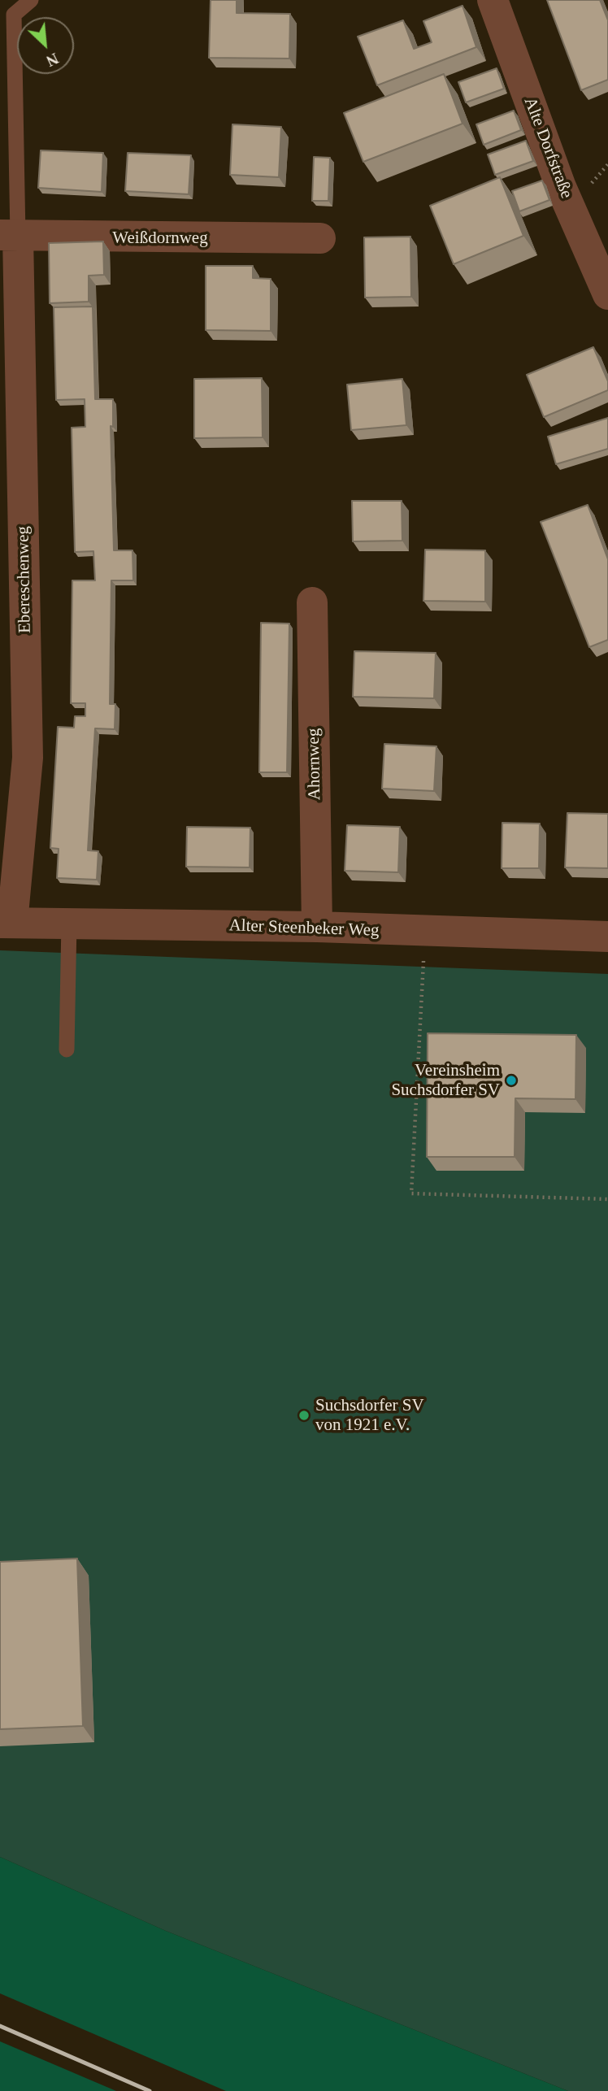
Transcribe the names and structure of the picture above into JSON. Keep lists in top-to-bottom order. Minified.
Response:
{"streets":{"street":["Alte Dorfstraße","Weißdornweg","Ebereschenweg","Ahornweg","Alter Steenbeker Weg"]},"crossings":[["Weißdornweg","Ebereschenweg"],["Ebereschenweg","Alter Steenbeker Weg"],["Ahornweg","Alter Steenbeker Weg"]],"places":["Vereinsheim Suchsdorfer SV","Suchsdorfer SV von 1921 e.V."],"north":"bottom right"}
